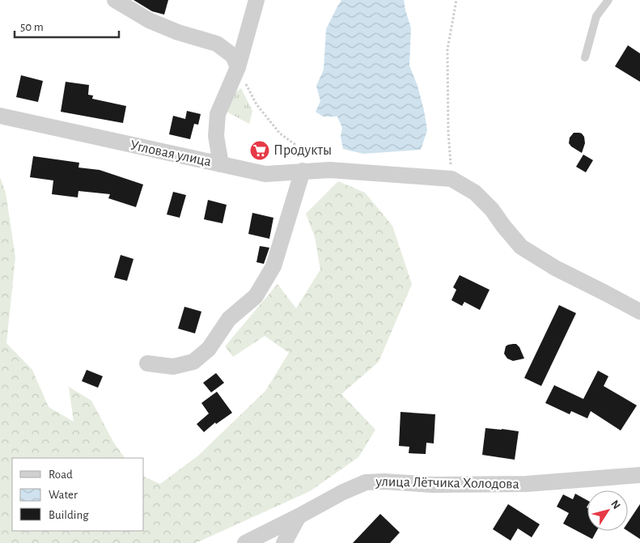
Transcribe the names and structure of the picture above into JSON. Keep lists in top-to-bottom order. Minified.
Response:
{"streets":{"street":["Угловая улица","улица Лётчика Холодова"]},"places":{"supermarket":["Продукты"]},"legend":["Road","Water","Building"],"scale_bar":"50 m","north":"top right"}
